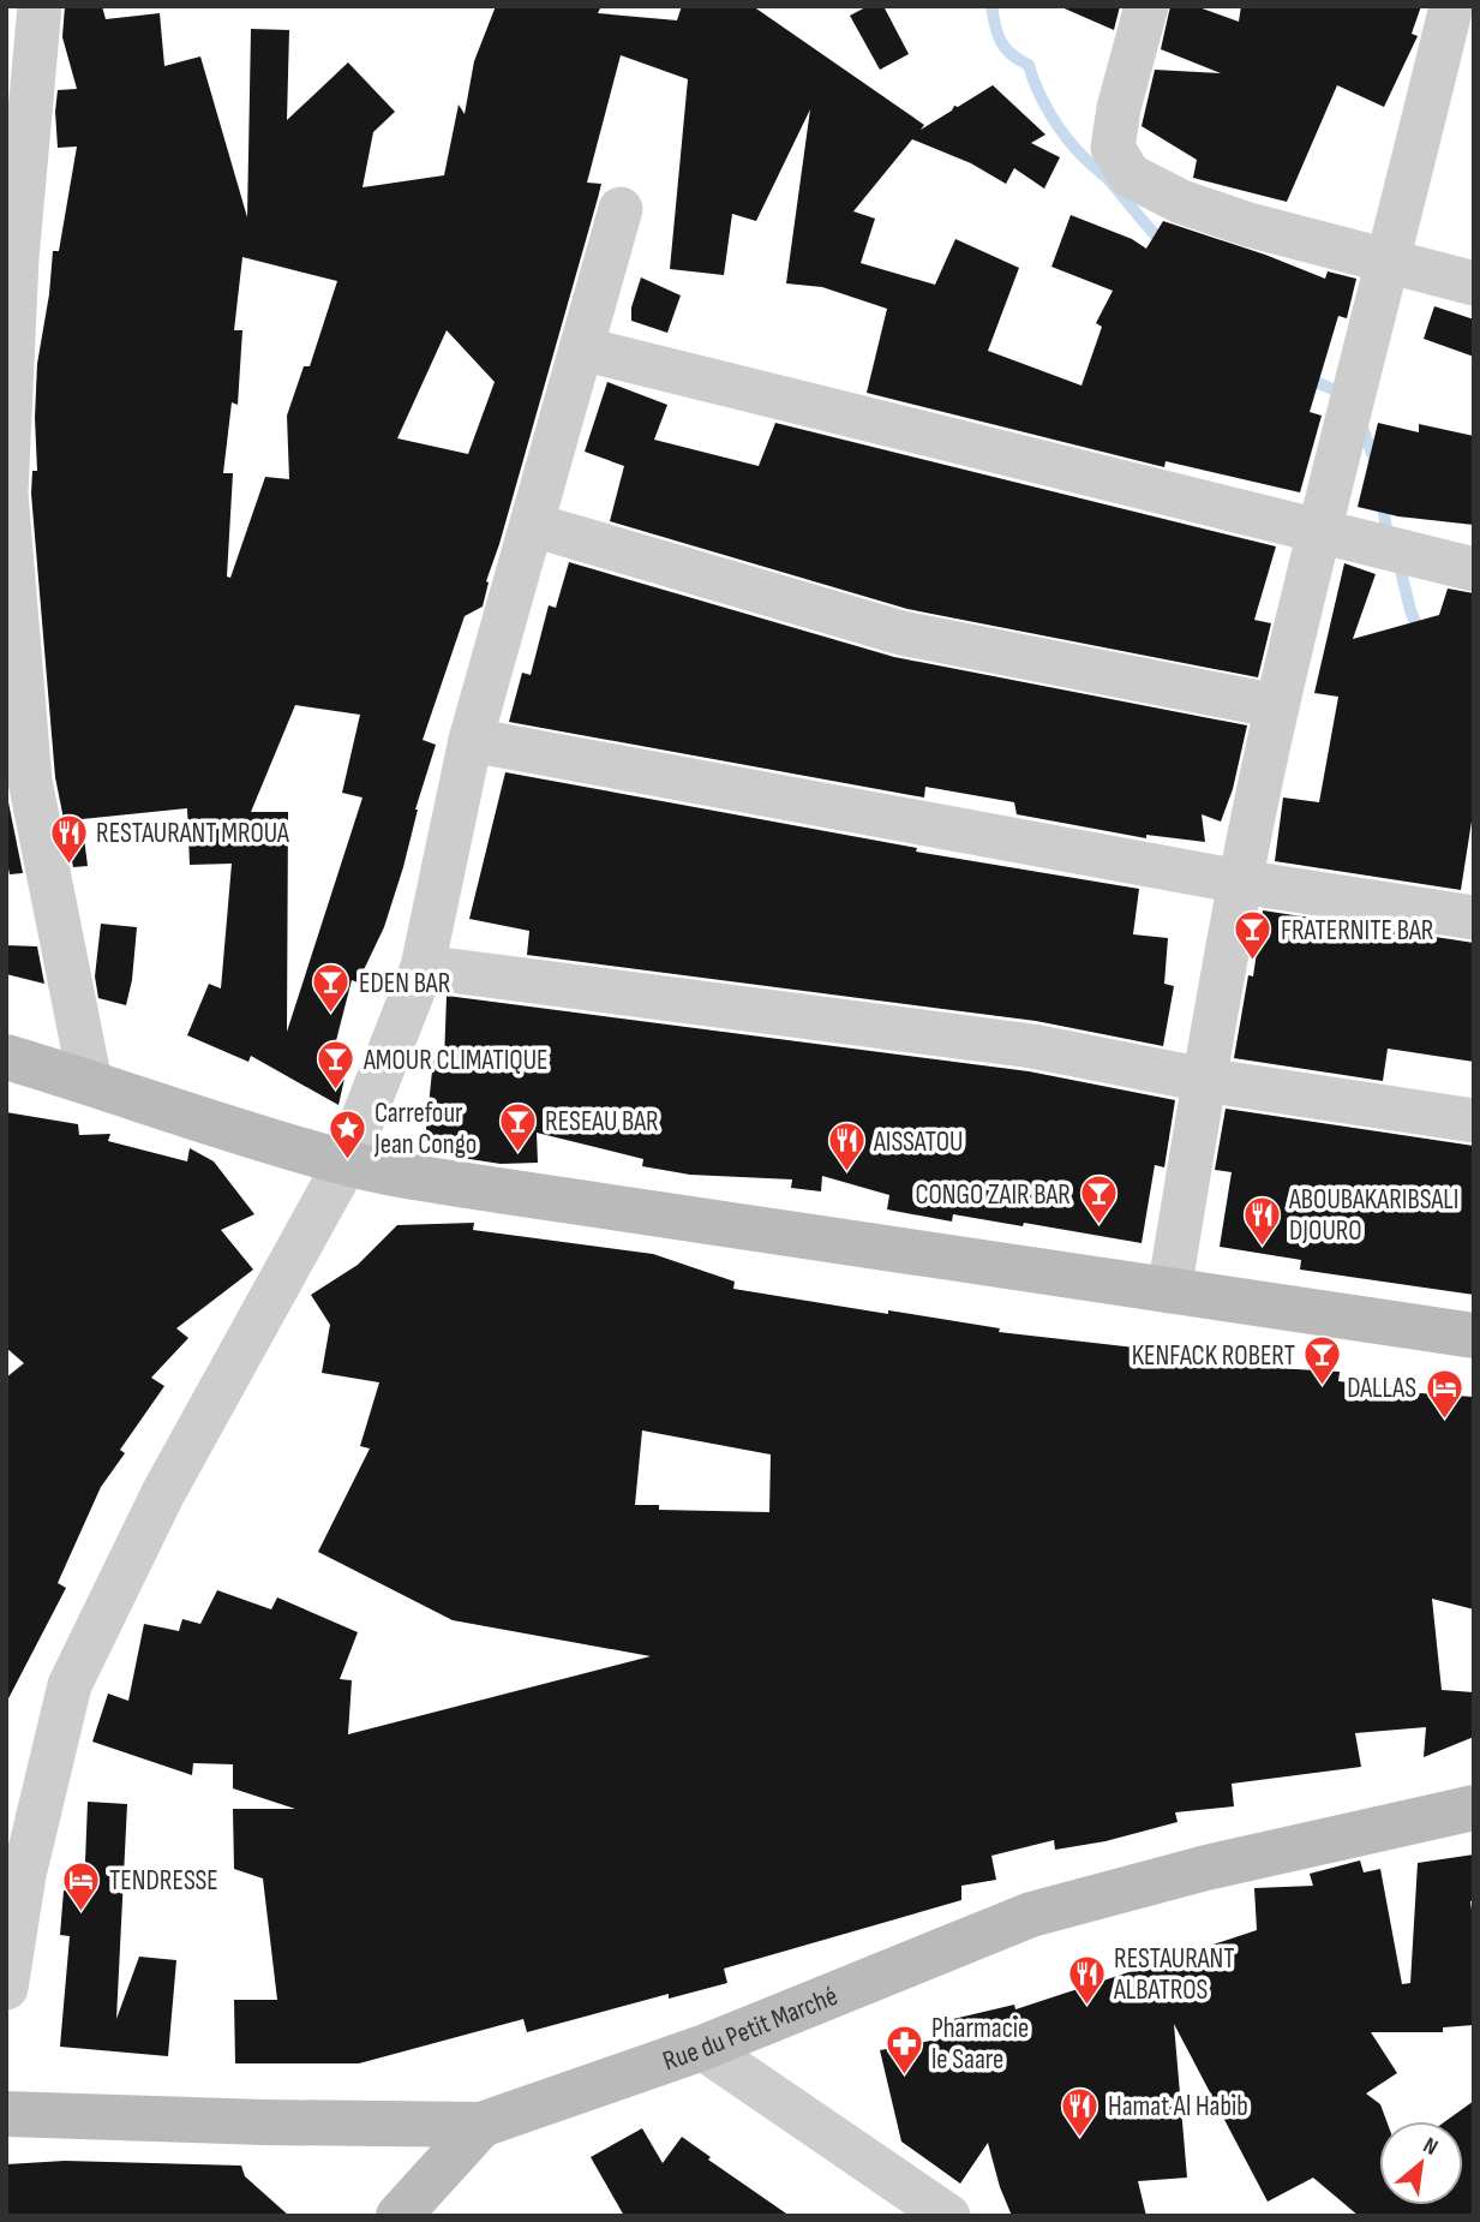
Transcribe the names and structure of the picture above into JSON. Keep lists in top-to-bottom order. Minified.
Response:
{"streets":{"street":["Rue du Petit Marché"]},"places":{"restaurant":["RESTAURANT MROUA","AISSATOU","ABOUBAKARIBSALI DJOURO","RESTAURANT ALBATROS","Hamat Al Habib"],"bar":["FRATERNITE BAR","EDEN BAR","AMOUR CLIMATIQUE","RESEAU BAR","CONGO ZAIR BAR","KENFACK ROBERT"],"place":["Carrefour Jean Congo"],"hotel":["DALLAS","TENDRESSE"],"pharmacy":["Pharmacie le Saare"]},"north":"top right"}
